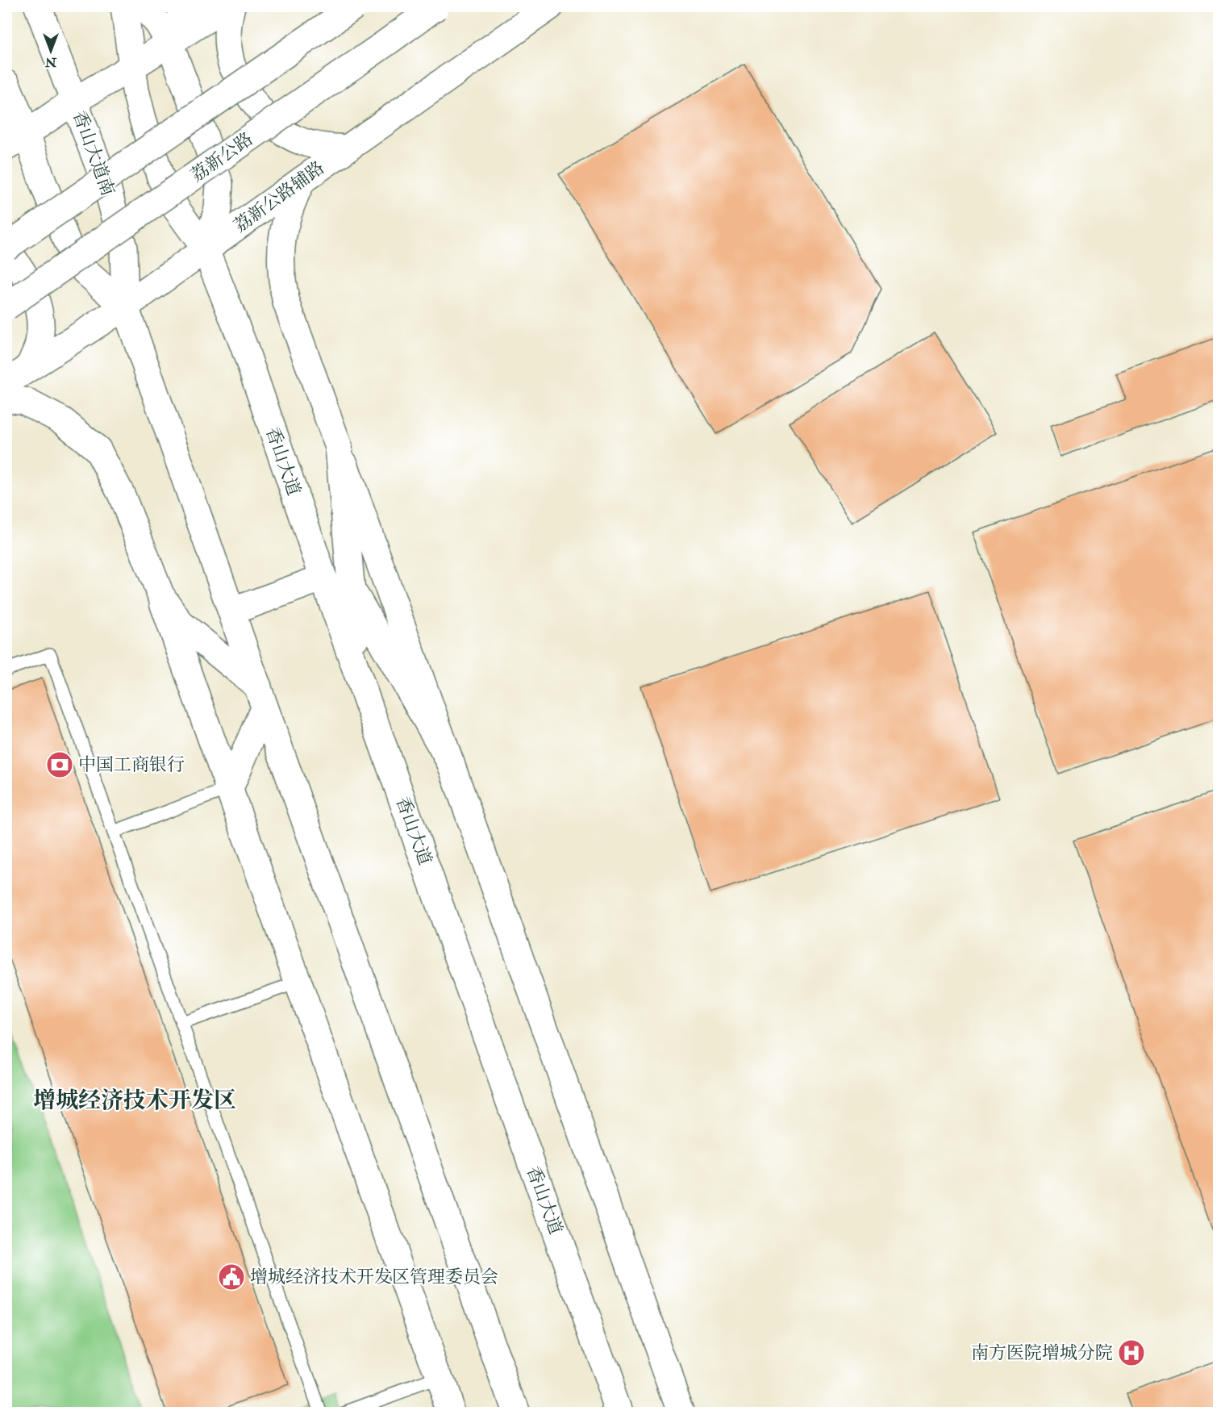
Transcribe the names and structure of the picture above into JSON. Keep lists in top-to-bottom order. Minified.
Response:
{"streets":{"main road":["香山大道南","荔新公路","荔新公路辅路","香山大道"]},"crossings":[["香山大道南","荔新公路辅路"],["荔新公路辅路","香山大道"]],"districts":["增城经济技术开发区"],"places":{"bank":["中国工商银行"],"public building":["增城经济技术开发区管理委员会"],"hospital":["南方医院增城分院"]},"north":"bottom"}
